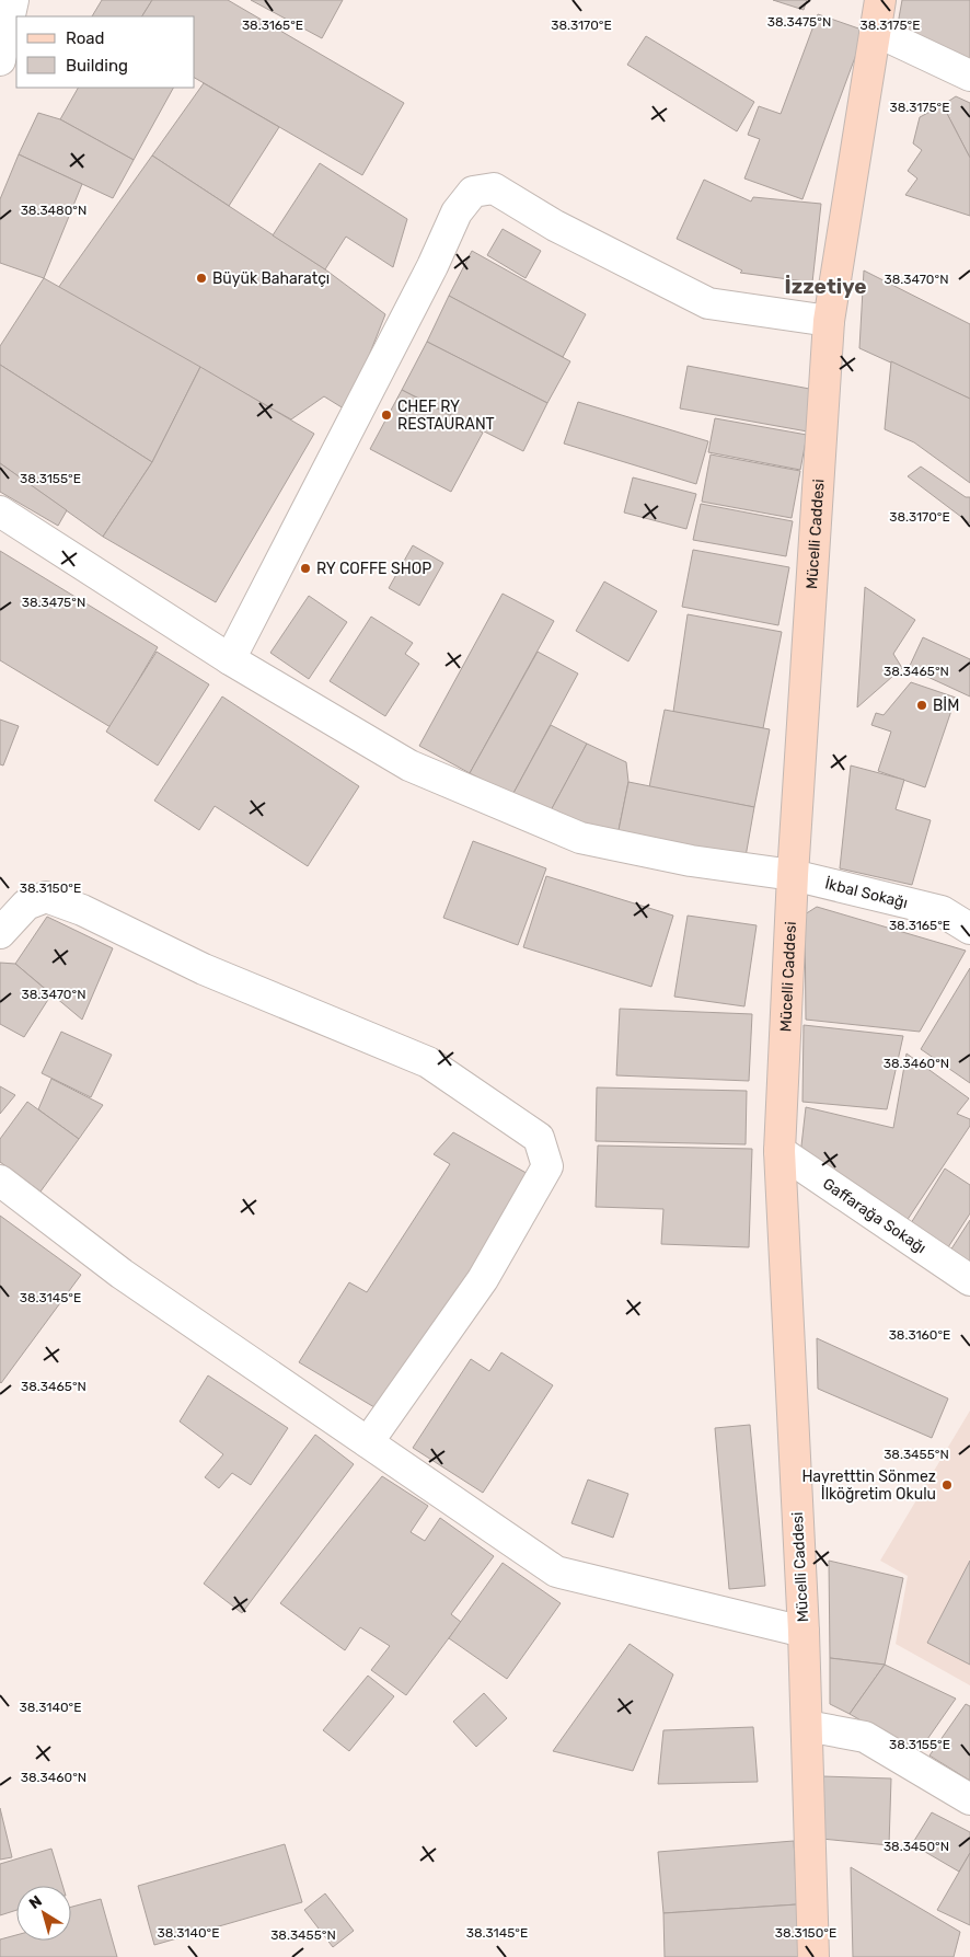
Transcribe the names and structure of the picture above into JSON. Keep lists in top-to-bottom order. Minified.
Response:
{"streets":{"main road":["Mücelli Caddesi"],"street":["İkbal Sokağı","Gaffarağa Sokağı"]},"crossings":[["Mücelli Caddesi","İkbal Sokağı"],["Mücelli Caddesi","Gaffarağa Sokağı"]],"districts":["İzzetiye"],"places":["Büyük Baharatçı","CHEF RY RESTAURANT","RY COFFE SHOP","BİM","Hayretttin Sönmez İlköğretim Okulu"],"legend":["Road","Building"],"north":"top left","coordinates":["38.3475°N","38.3165°E","38.3170°E","38.3175°E","38.3480°N","38.3470°N","38.3155°E","38.3465°N","38.3150°E","38.3460°N","38.3145°E","38.3160°E","38.3455°N","38.3140°E","38.3450°N"]}
